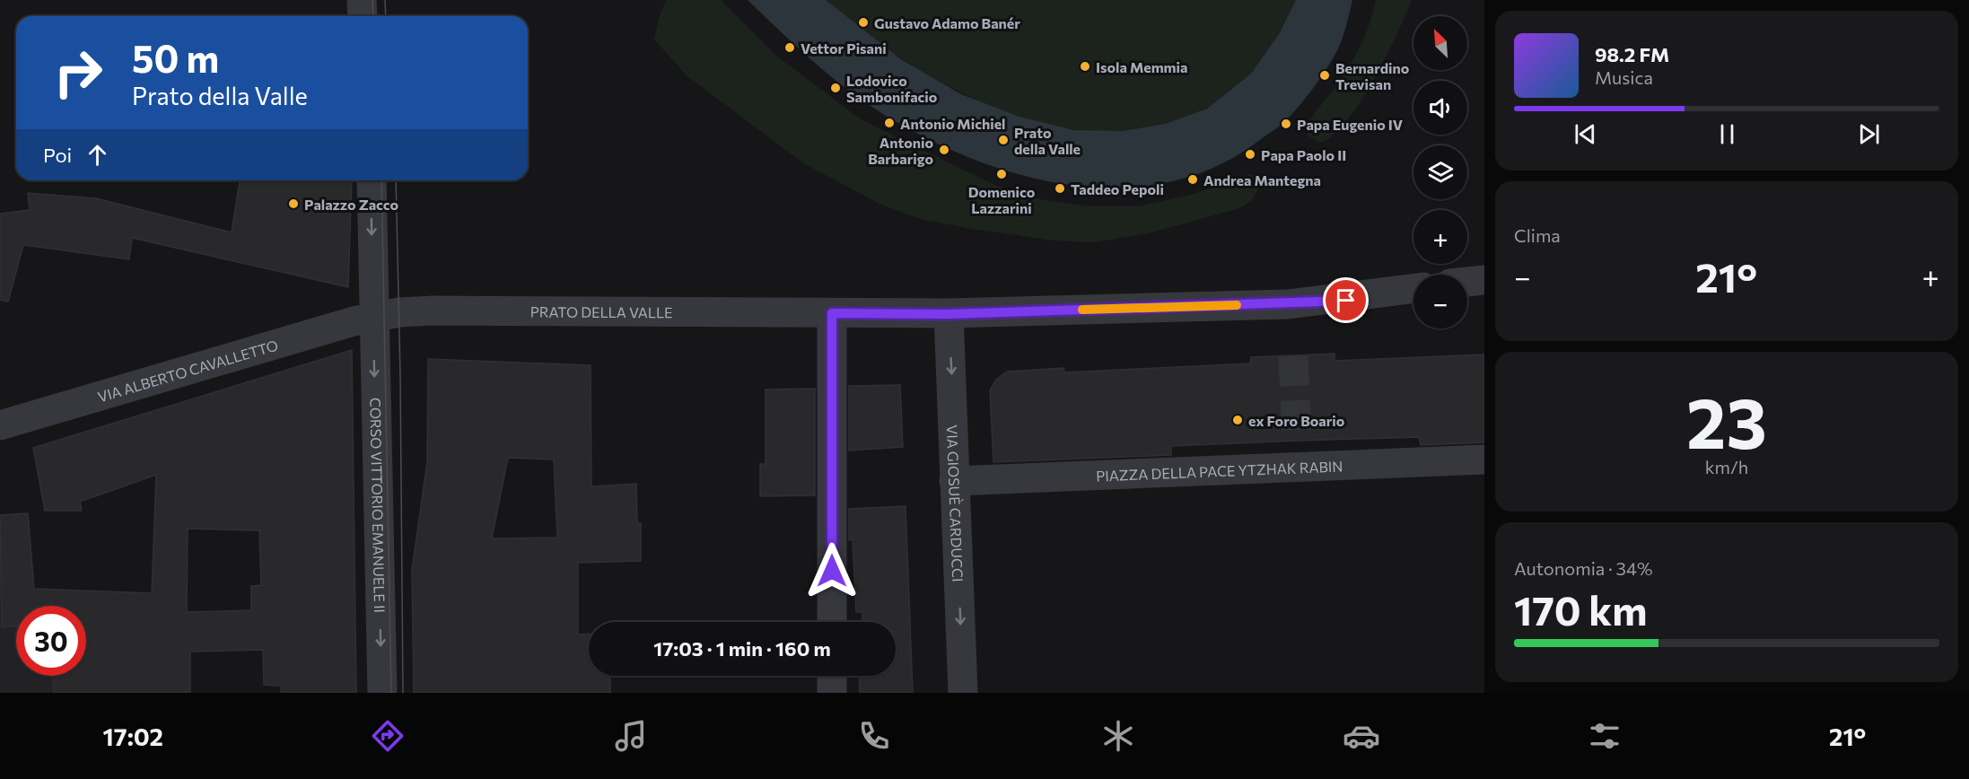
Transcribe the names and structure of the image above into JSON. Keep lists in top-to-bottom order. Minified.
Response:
{"streets":{"street":["PRATO DELLA VALLE","VIA ALBERTO CAVALLETTO","PIAZZA DELLA PACE YTZHAK RABIN","VIA GIOSUÈ CARDUCCI","CORSO VITTORIO EMANUELE II"]},"crossings":[["PRATO DELLA VALLE","VIA ALBERTO CAVALLETTO"],["PRATO DELLA VALLE","VIA GIOSUÈ CARDUCCI"],["PRATO DELLA VALLE","CORSO VITTORIO EMANUELE II"],["VIA ALBERTO CAVALLETTO","CORSO VITTORIO EMANUELE II"],["PIAZZA DELLA PACE YTZHAK RABIN","VIA GIOSUÈ CARDUCCI"]],"one_way":["CORSO VITTORIO EMANUELE II"],"places":["Gustavo Adamo Banér","Vettor Pisani","Isola Memmia","Bernardino Trevisan","Lodovico Sambonifacio","Antonio Michiel","Papa Eugenio IV","Prato della Valle","Antonio Barbarigo","Papa Paolo II","Domenico Lazzarini","Andrea Mantegna","Taddeo Pepoli","Palazzo Zacco","ex Foro Boario"],"north":"top left","page":{"map_buttons":["+","−"],"turn":["50 m","Prato della Valle"],"song":["98.2 FM","Musica"],"then":"Poi","tile":["Clima",["23","km/h"],["Autonomia · 34%","170 km"]],"heat":["−","21°","+"],"limit":"30","trip":"17:03 · 1 min · 160 m","tabs":["17:02","21°"]}}
